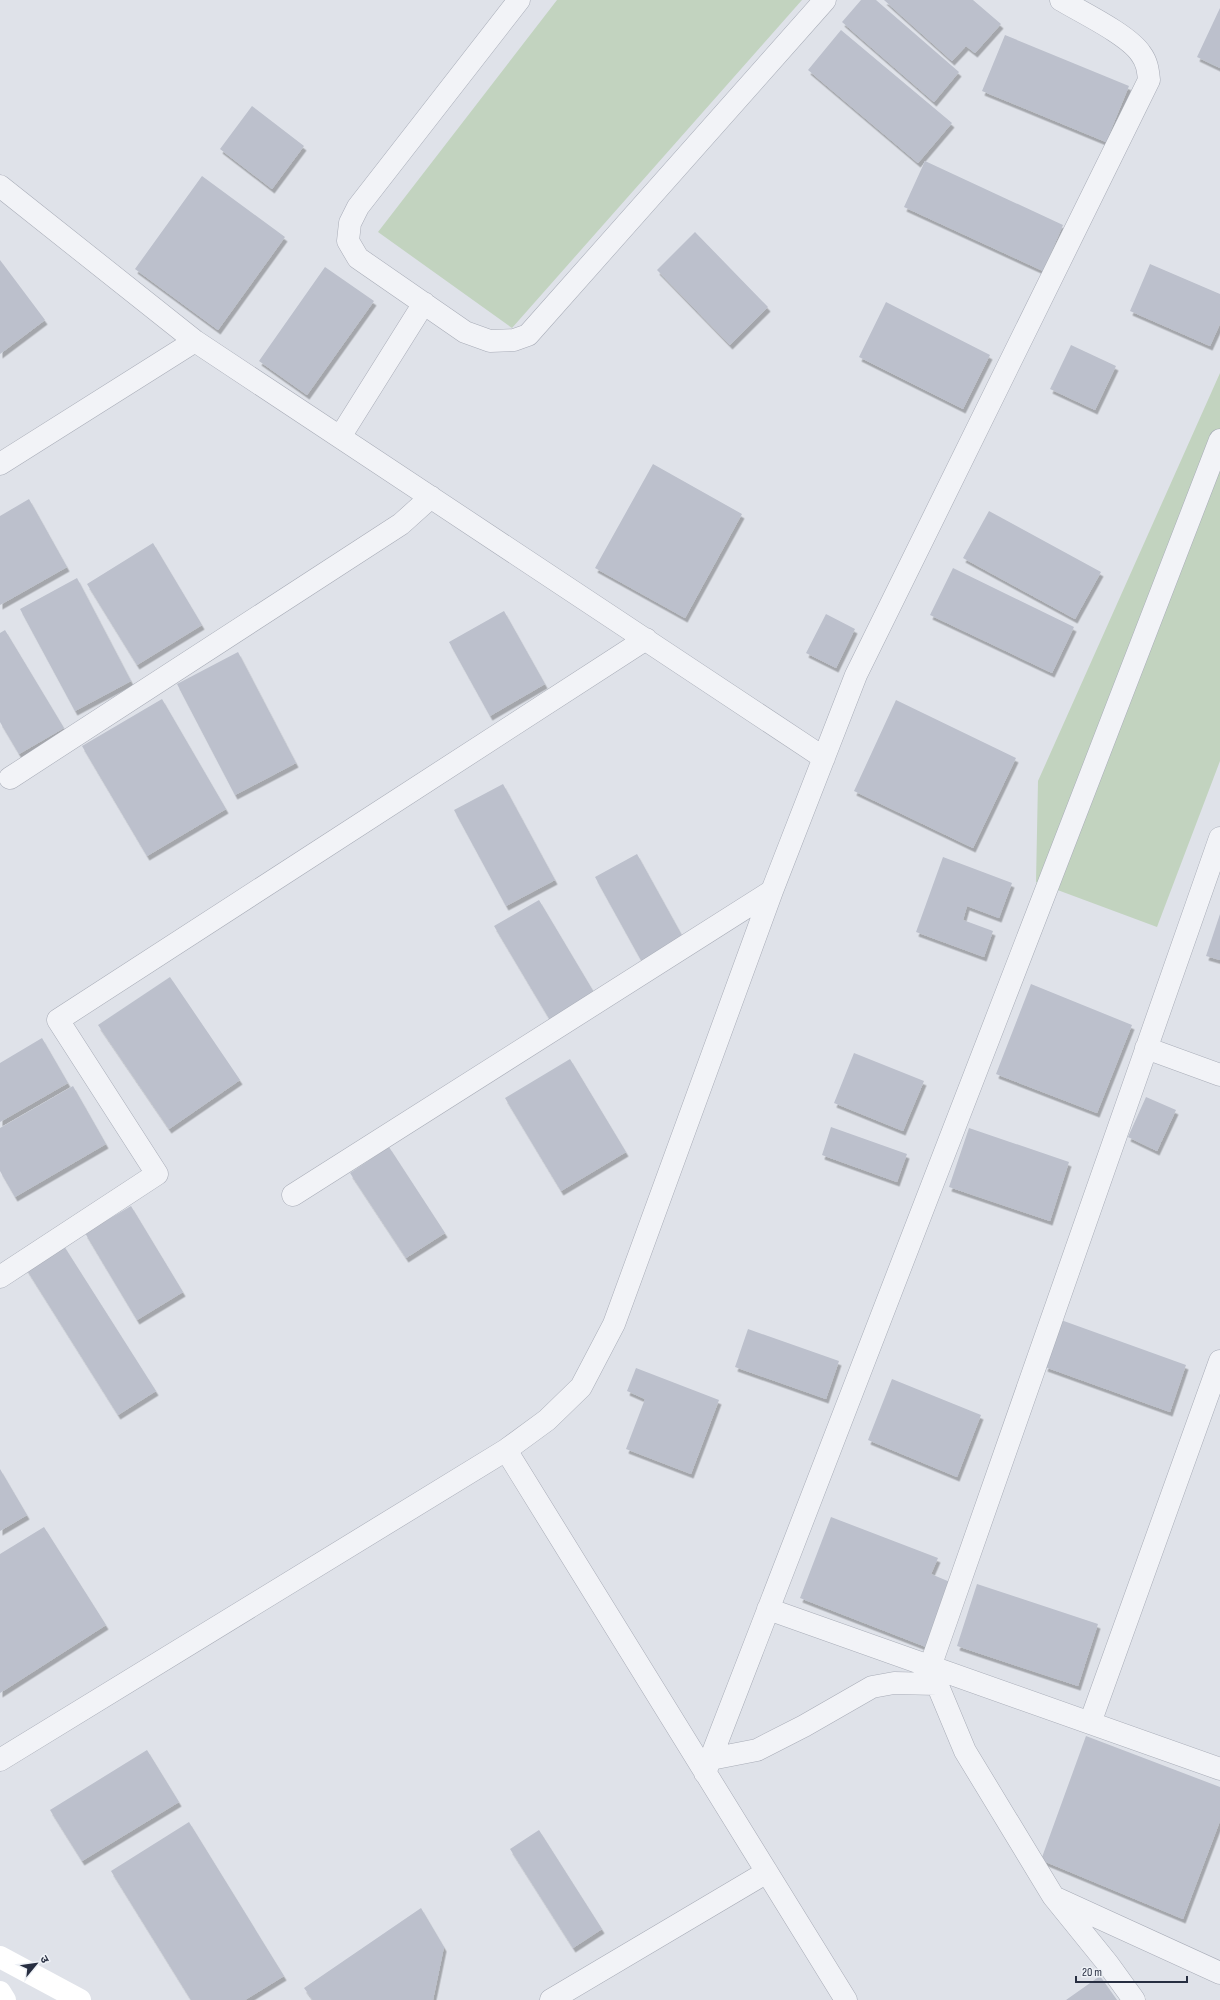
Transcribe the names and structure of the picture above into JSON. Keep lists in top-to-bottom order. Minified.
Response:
{"scale_bar":"20 m","north":"top right"}
